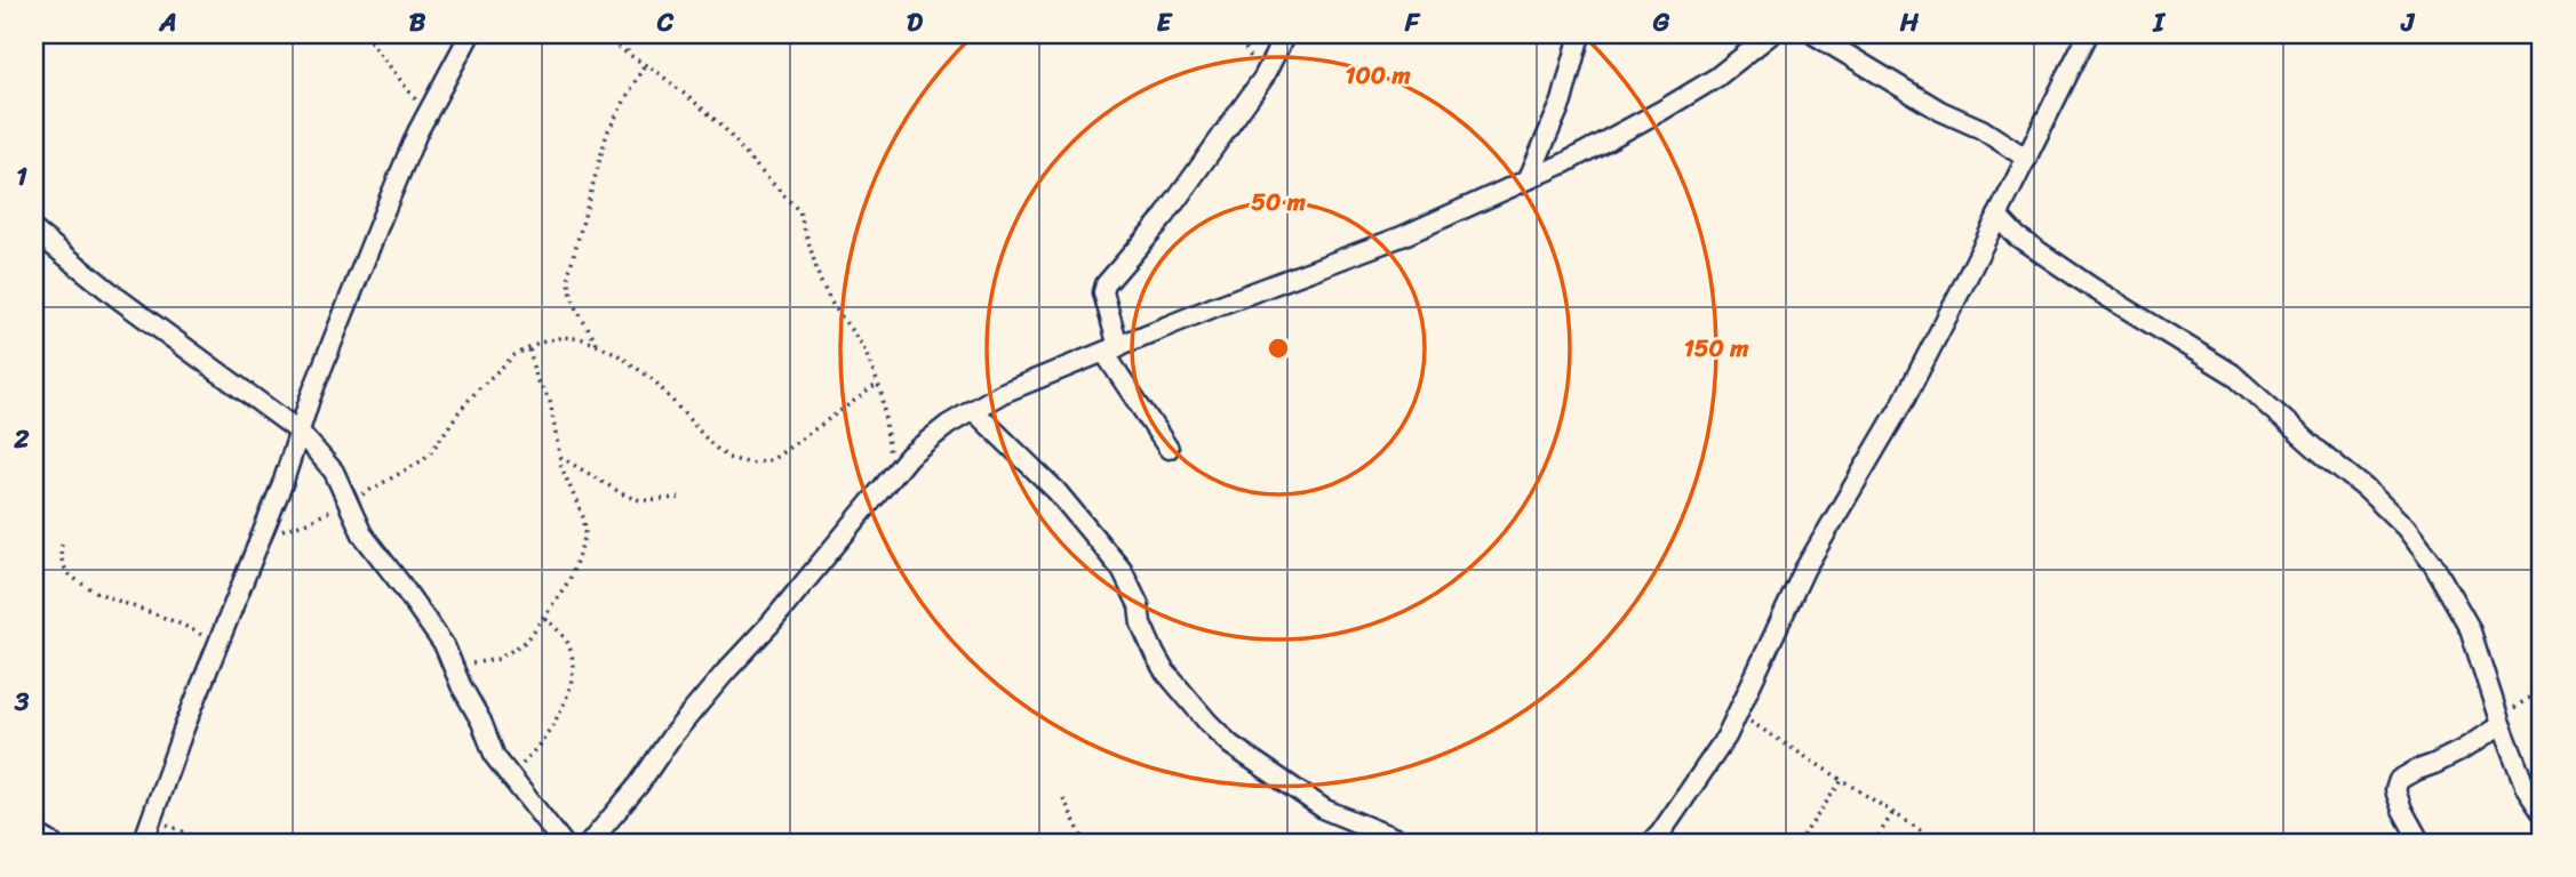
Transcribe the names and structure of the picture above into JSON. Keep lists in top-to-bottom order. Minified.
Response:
{"grid":{"columns":["A","B","C","D","E","F","G","H","I","J"],"rows":["1","2","3"]},"rings":["100 m","50 m","150 m"]}
